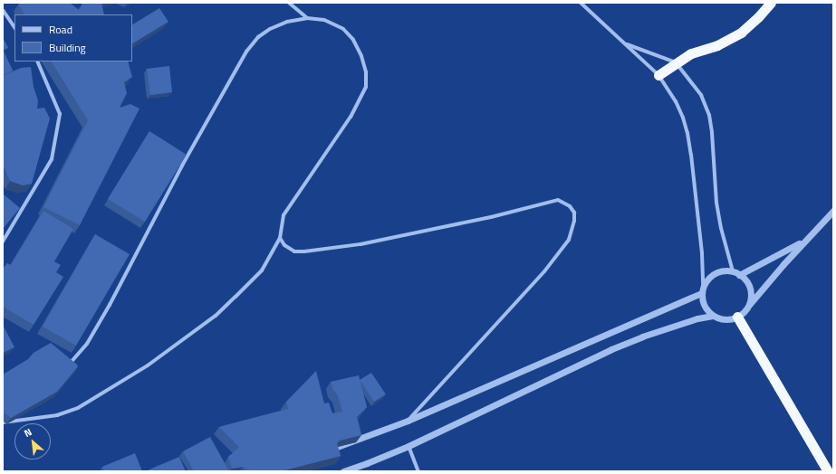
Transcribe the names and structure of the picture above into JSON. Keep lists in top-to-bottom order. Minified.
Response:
{"legend":["Road","Building"],"north":"top left"}
